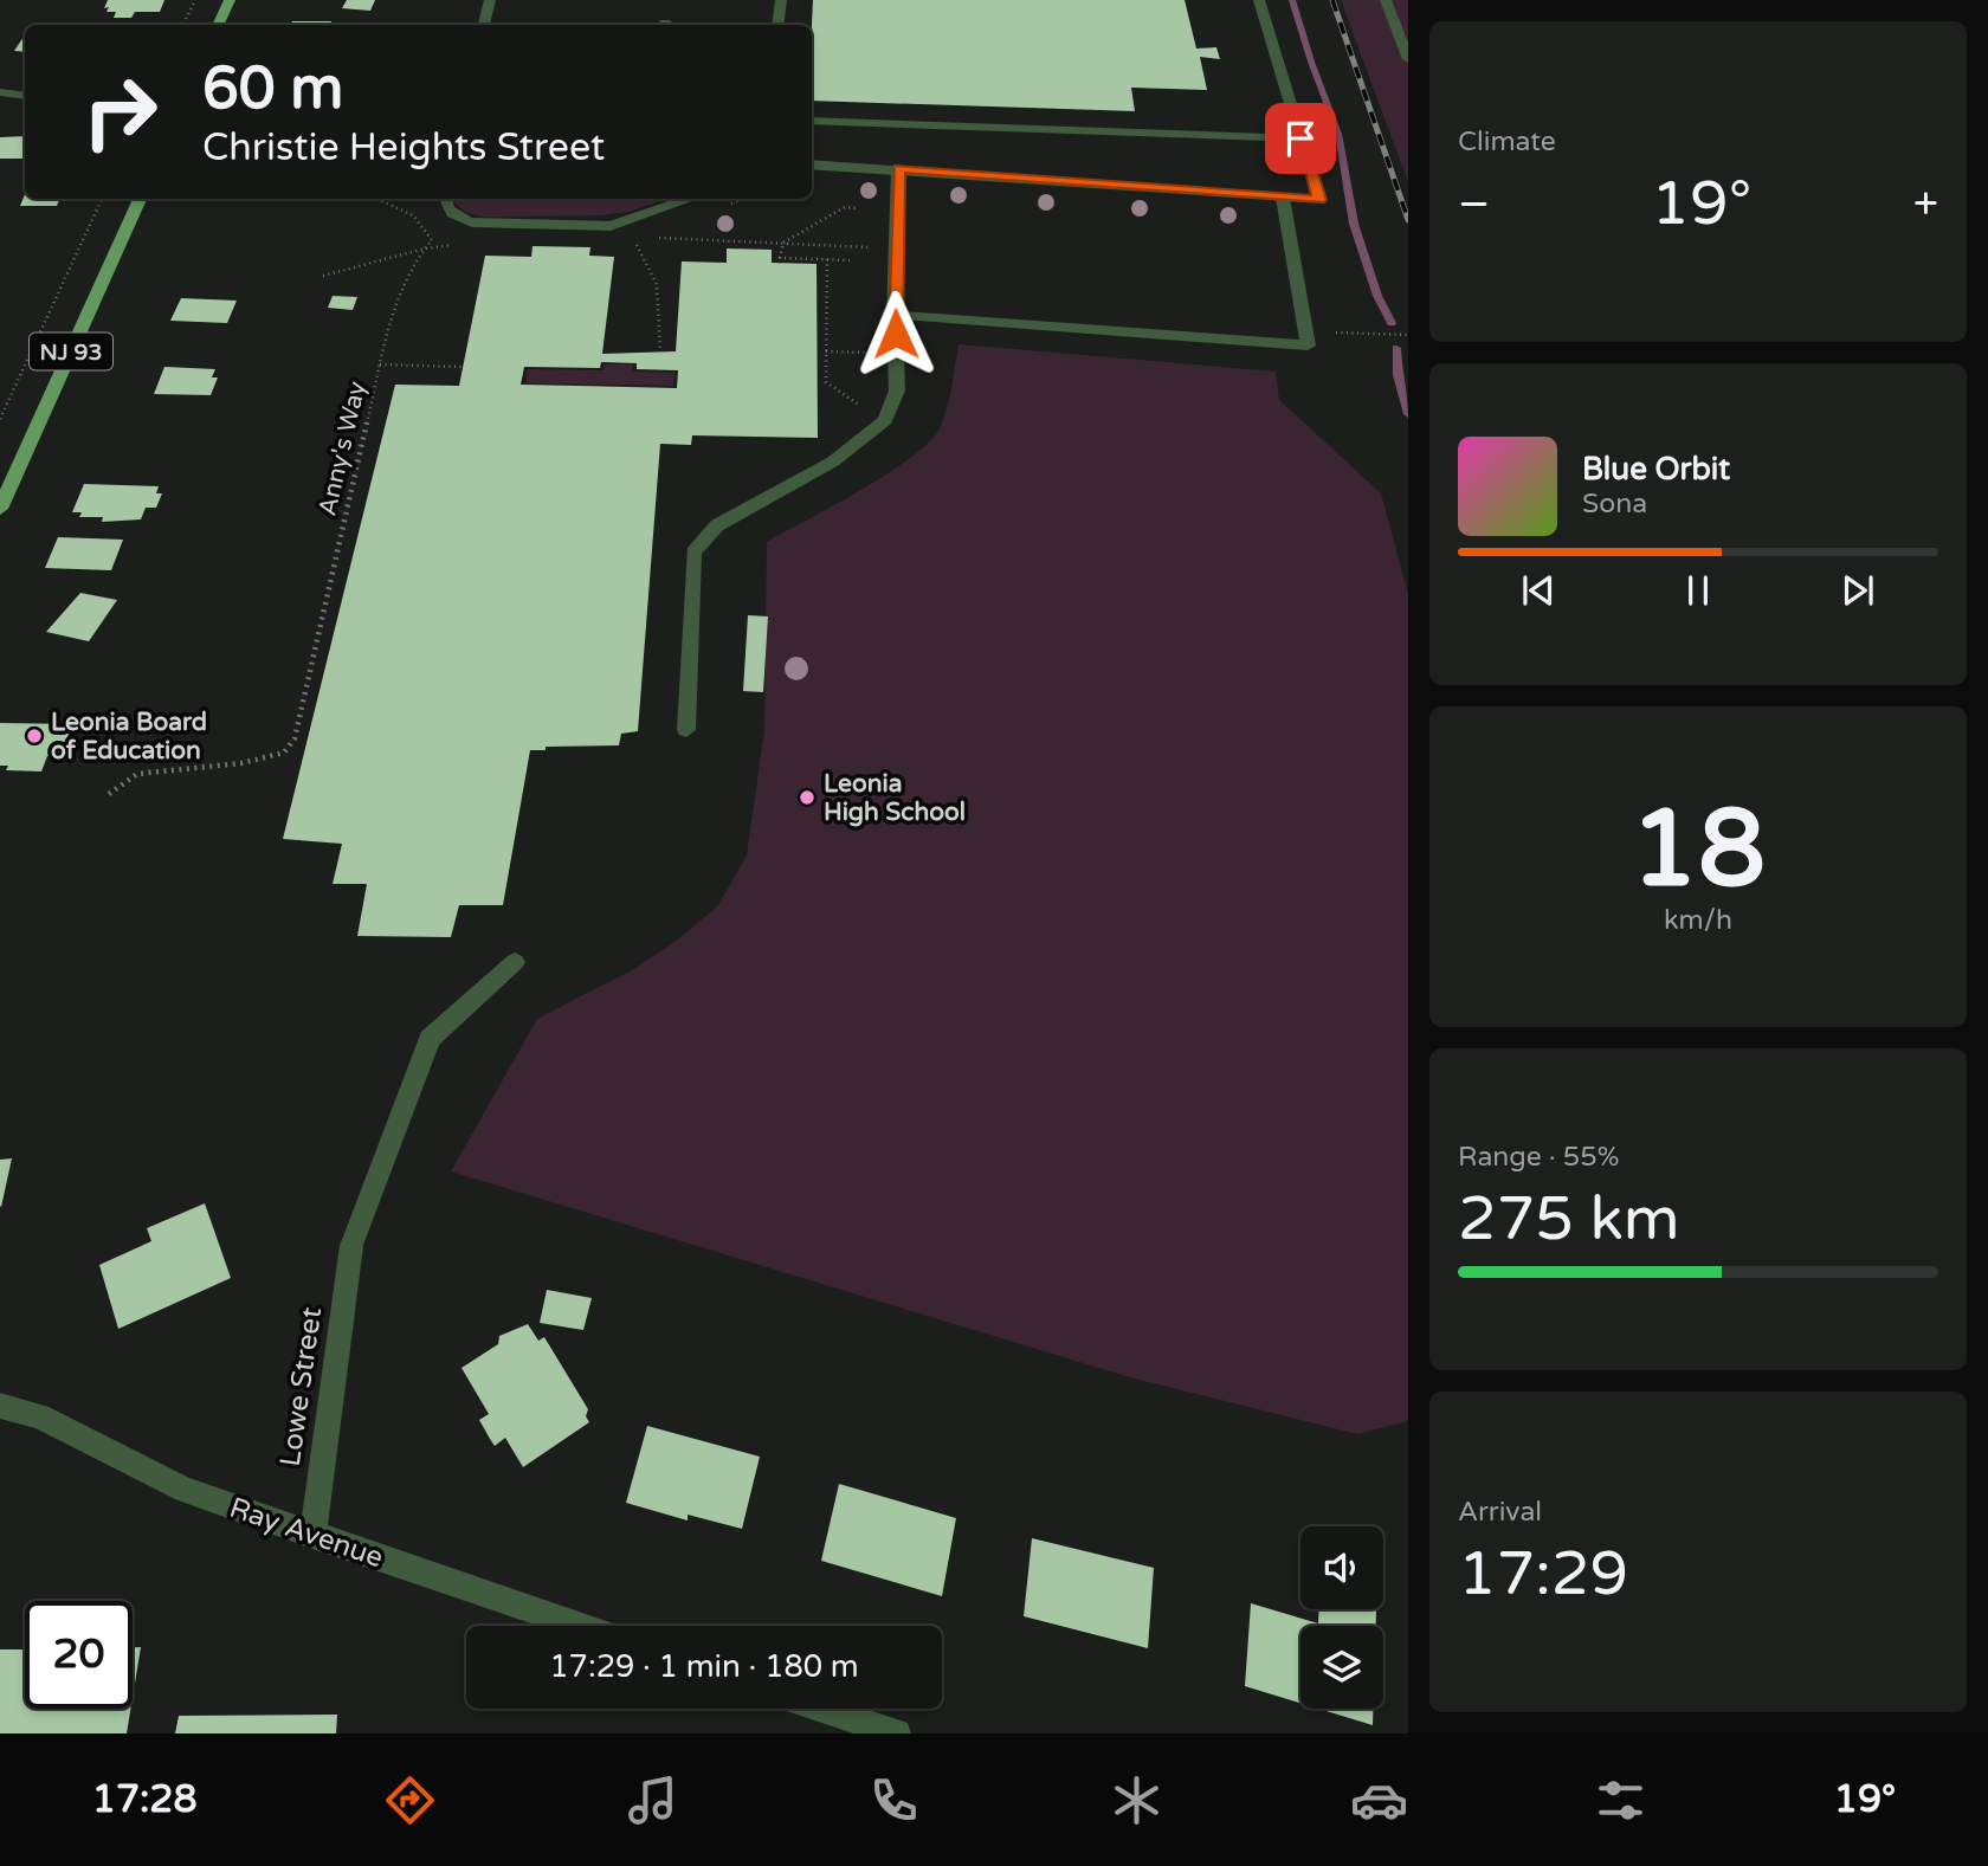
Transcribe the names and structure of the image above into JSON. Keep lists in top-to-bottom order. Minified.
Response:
{"streets":{"main road":["NJ 93"],"street":["Lowe Street","Ray Avenue"],"path":["Anny's Way"]},"crossings":[["Lowe Street","Ray Avenue"]],"places":["Leonia Board of Education","Leonia High School"],"page":{"tile":["Climate",["18","km/h"],["Range · 55%","275 km"],["Arrival","17:29"]],"turn":["60 m","Christie Heights Street"],"heat":["−","19°","+"],"song":["Blue Orbit","Sona"],"limit":"20","trip":"17:29 · 1 min · 180 m","tabs":["17:28","19°"]}}
